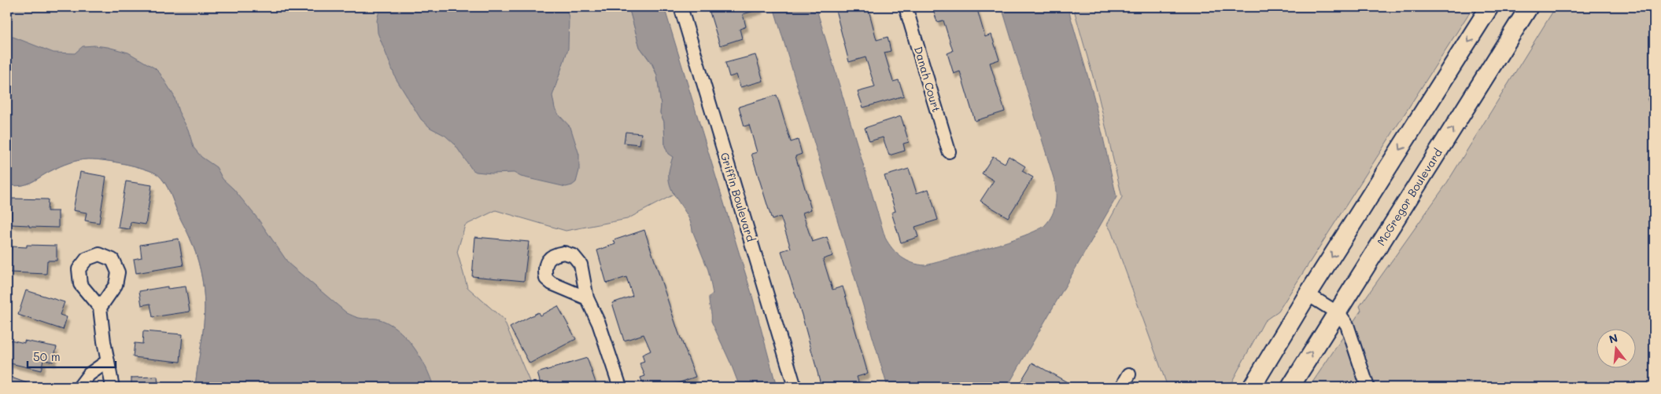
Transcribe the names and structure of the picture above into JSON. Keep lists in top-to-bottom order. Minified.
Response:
{"streets":{"main road":["McGregor Boulevard"],"street":["Danah Court","Griffin Boulevard"]},"scale_bar":"50 m","north":"top"}
